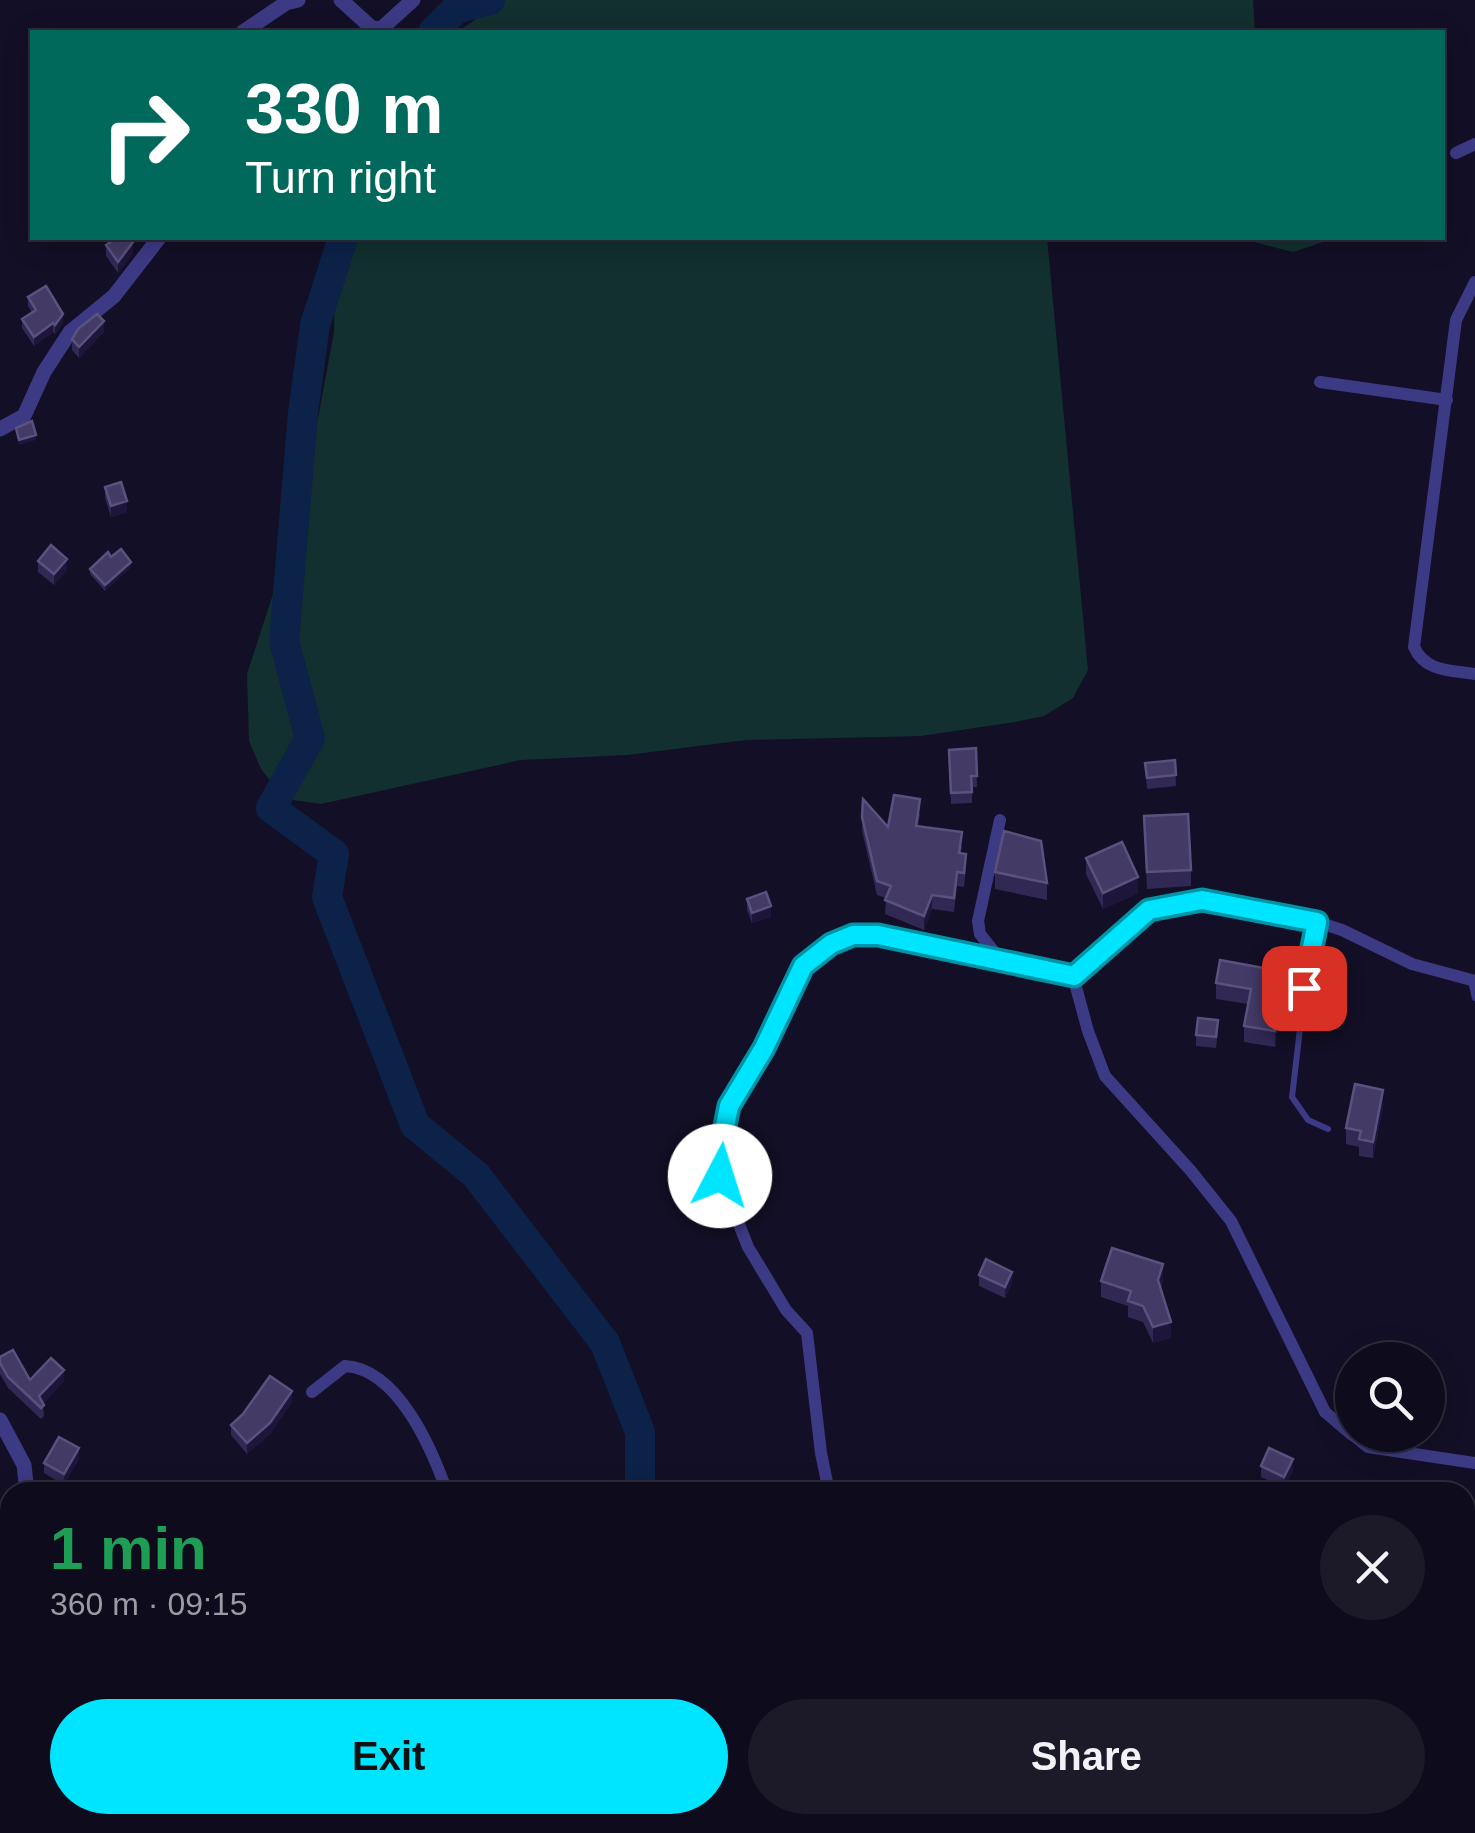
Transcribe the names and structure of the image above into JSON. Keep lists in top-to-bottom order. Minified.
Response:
{"page":{"turn":["330 m","Turn right"],"heading":["1 min","360 m · 09:15"],"buttons":["Exit","Share"]}}
